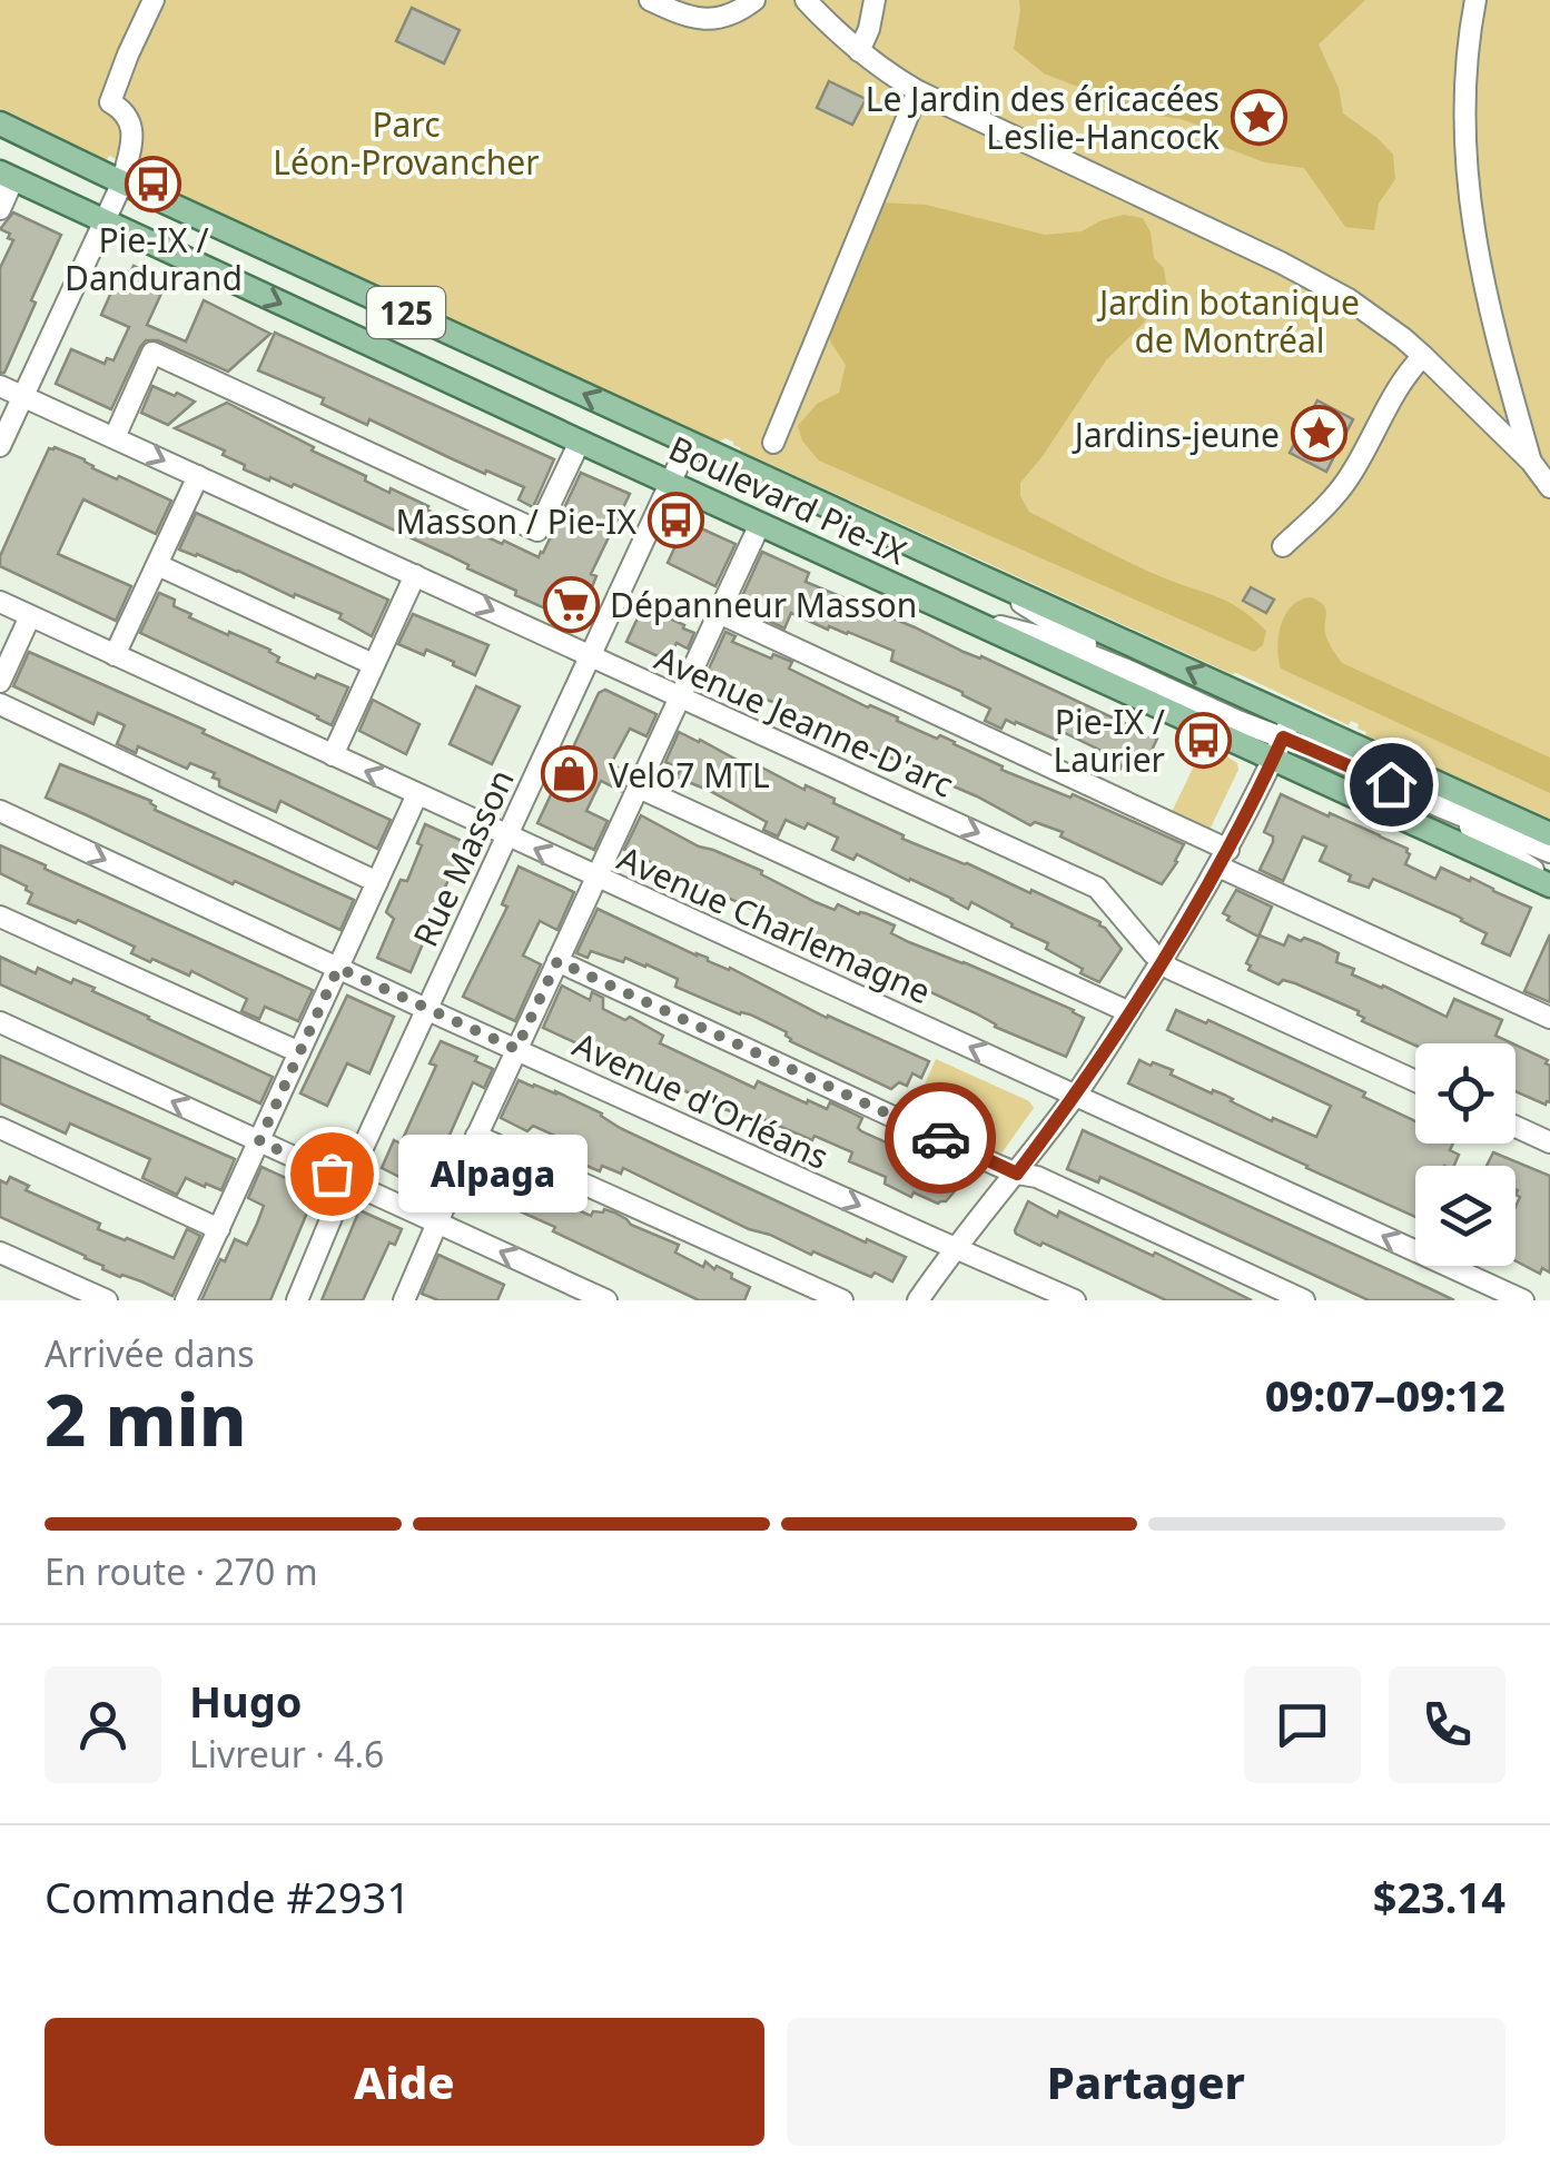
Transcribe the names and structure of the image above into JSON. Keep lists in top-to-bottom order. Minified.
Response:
{"streets":{"main road":["125","Boulevard Pie-IX"],"street":["Avenue Jeanne-D'arc","Rue Masson","Avenue Charlemagne","Avenue d'Orléans"]},"crossings":[["Boulevard Pie-IX","Rue Masson"],["Avenue Jeanne-D'arc","Rue Masson"],["Rue Masson","Avenue Charlemagne"],["Rue Masson","Avenue d'Orléans"]],"parks":["Parc Léon-Provancher","Jardin botanique de Montréal"],"places":{"place":["Le Jardin des éricacées Leslie-Hancock","Jardins-jeune"],"bus stop":["Pie-IX / Dandurand","Masson / Pie-IX","Pie-IX / Laurier"],"supermarket":["Dépanneur Masson"],"shop":["Velo7 MTL"],"other":["Alpaga"]},"page":{"bubble":"Alpaga","heading":["2 min","Arrivée dans","09:07–09:12"],"panel":["Hugo","Livreur · 4.6","Commande #2931","$23.14"],"bar":"En route · 270 m","buttons":["Aide","Partager"]}}
